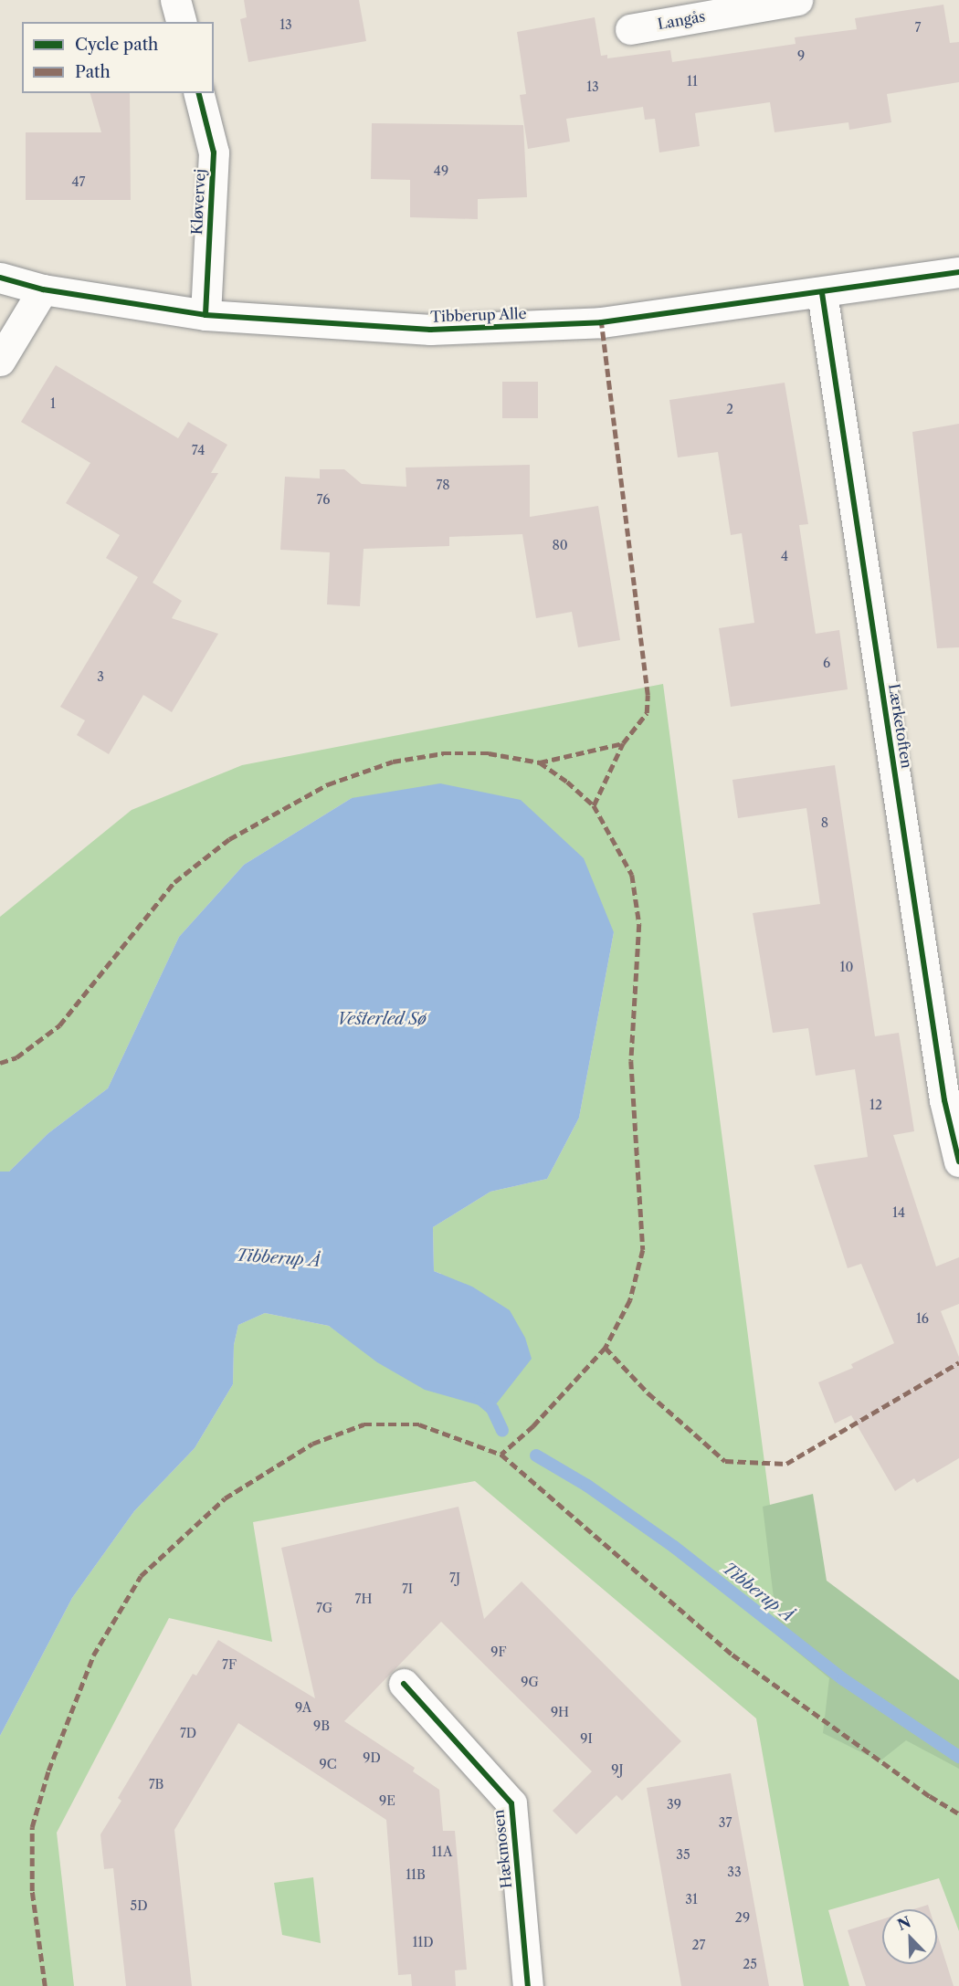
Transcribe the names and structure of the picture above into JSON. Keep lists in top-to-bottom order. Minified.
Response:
{"streets":{"street":["Langås","Kløvervej","Tibberup Alle","Lærketoften","Hækmosen"]},"crossings":[["Kløvervej","Tibberup Alle"],["Tibberup Alle","Lærketoften"]],"water":["Vesterled Sø","Tibberup Å"],"house_numbers":["13","7","9","11","13","49","47","1","2","74","78","76","80","4","6","3","8","10","12","14","16","7J","7I","7H","7G","9F","7F","9G","9A","9H","9B","7D","9I","9D","9C","9J","7B","9E","39","37","11A","35","33","11B","31","5D","29","11D","27","25"],"legend":["Cycle path","Path"],"north":"top left"}
